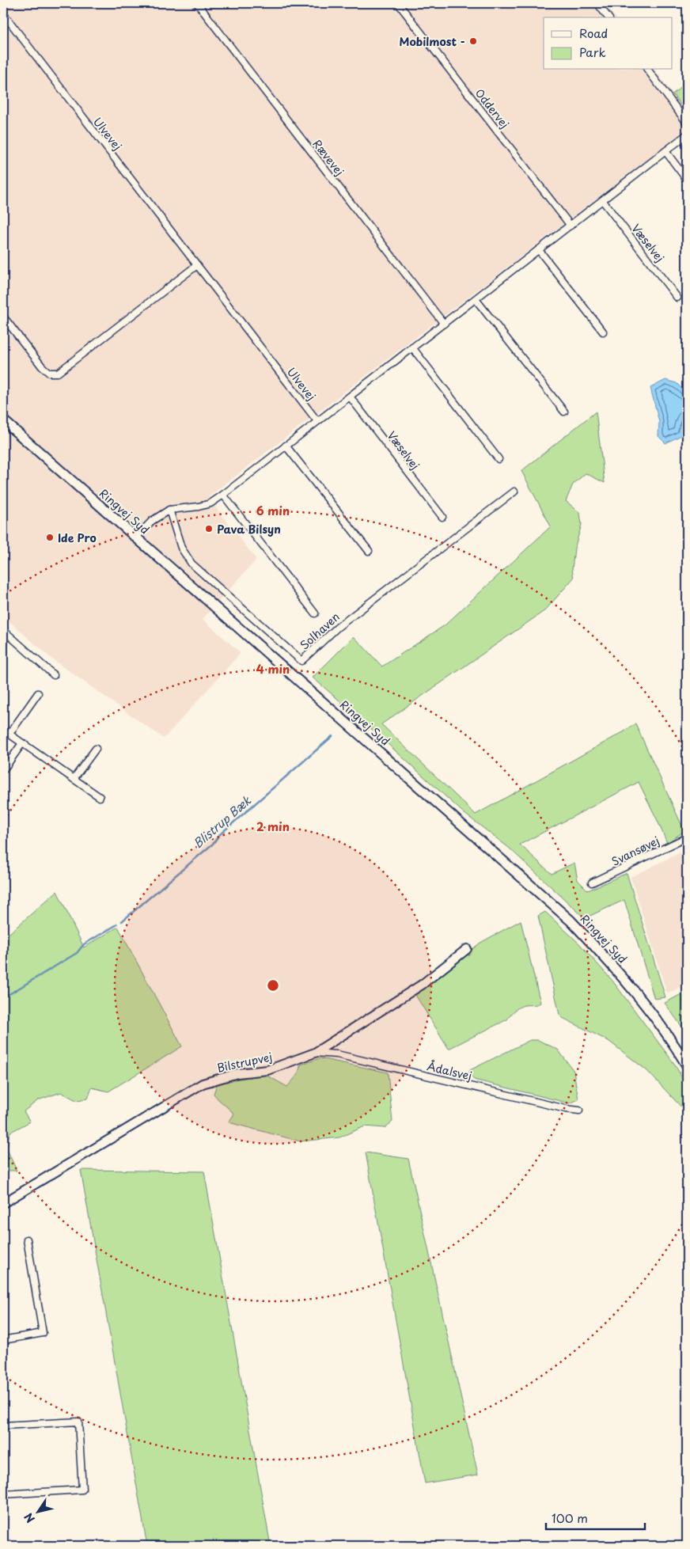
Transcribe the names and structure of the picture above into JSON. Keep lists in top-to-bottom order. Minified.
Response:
{"streets":{"main road":["Ringvej Syd"],"street":["Oddervej","Ulvevej","Rævevej","Væselvej","Solhaven","Svansøvej","Bilstrupvej","Ådalsvej"]},"crossings":[["Bilstrupvej","Ådalsvej"]],"water":["Blistrup Bæk"],"places":["Mobilmost -","Pava Bilsyn","Ide Pro"],"legend":["Road","Park"],"scale_bar":"100 m","north":"bottom left","rings":["6 min","4 min","2 min"]}
